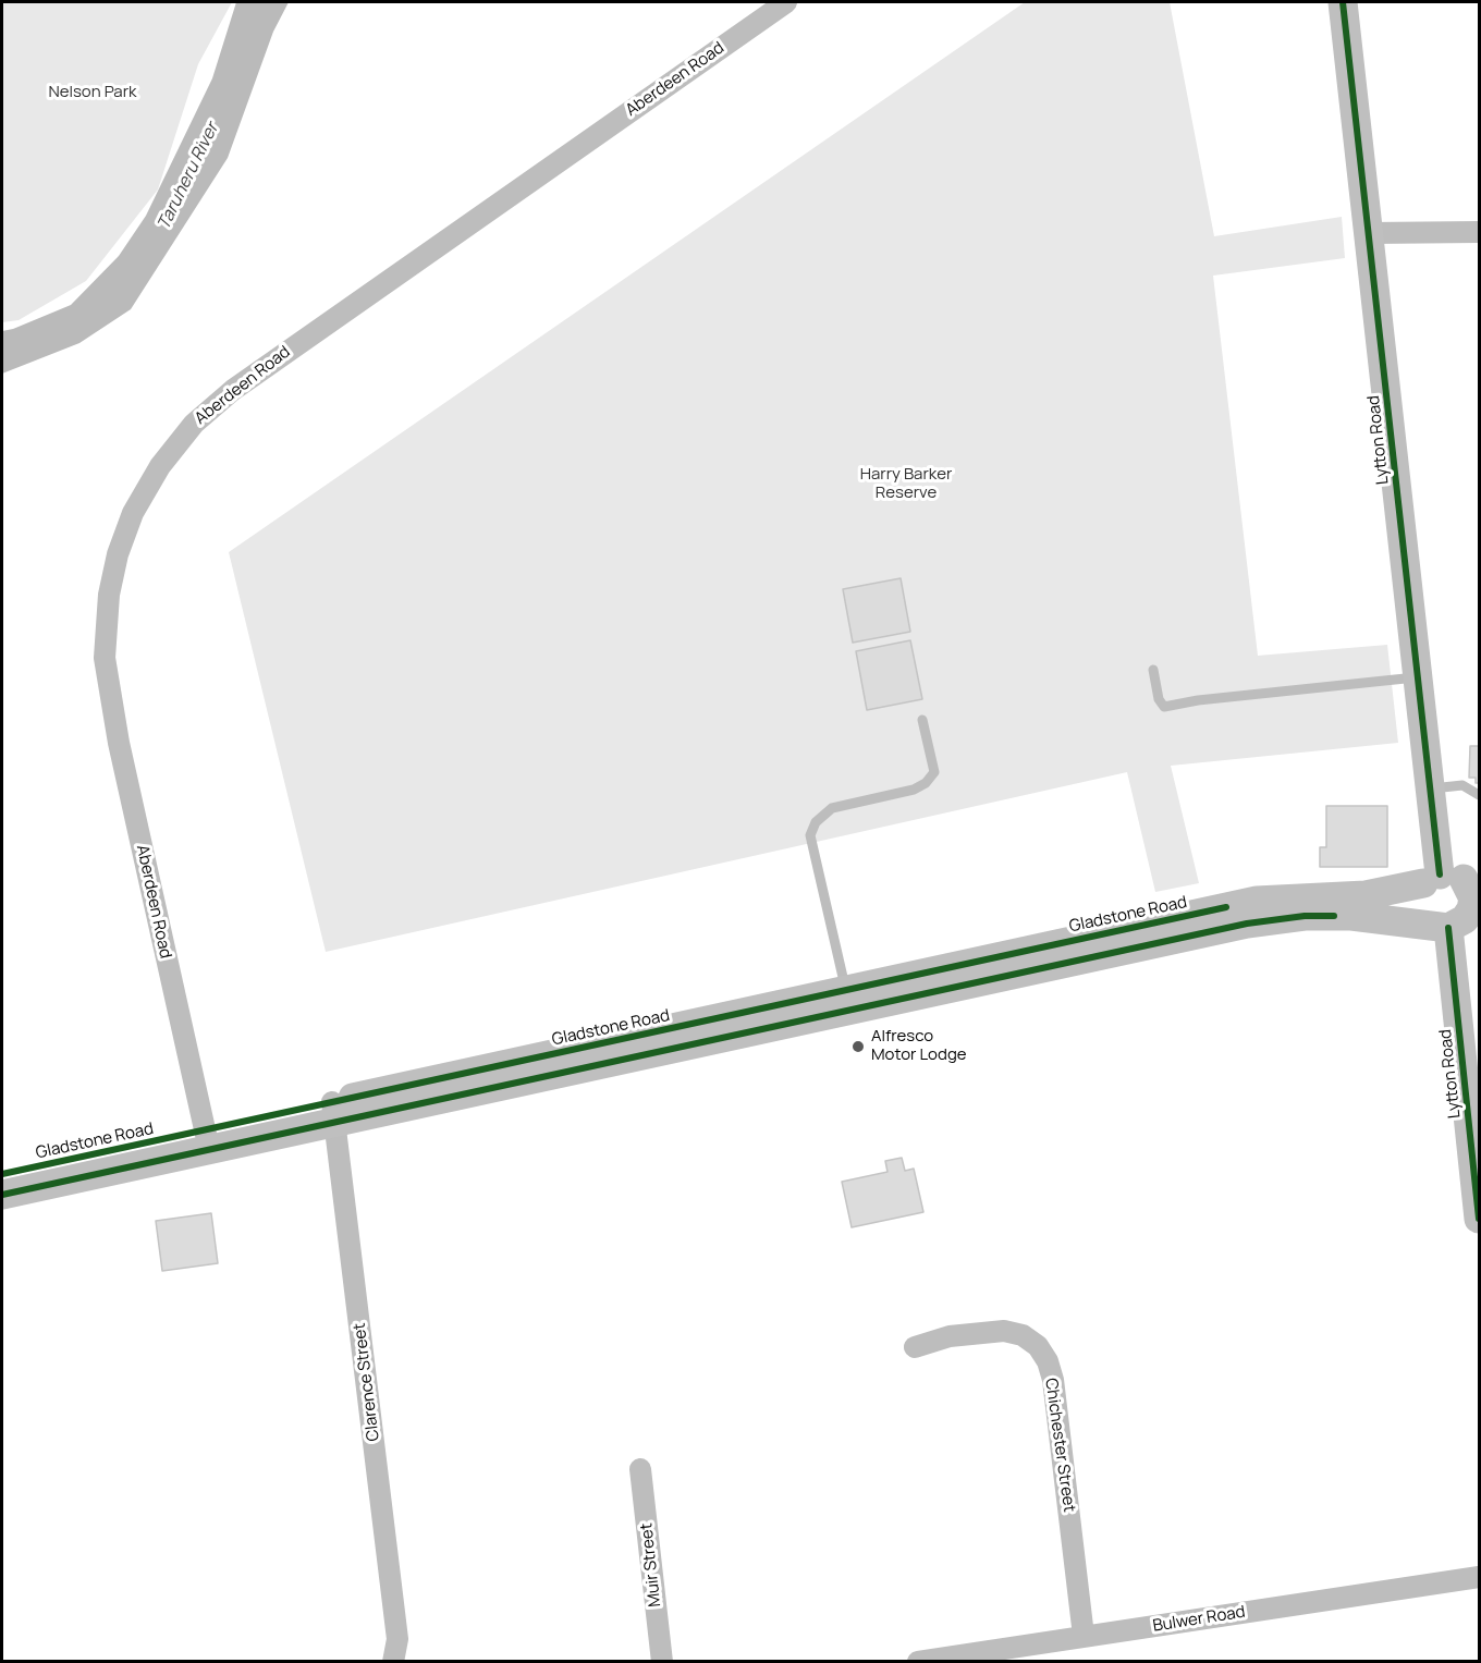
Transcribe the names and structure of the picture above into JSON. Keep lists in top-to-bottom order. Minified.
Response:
{"streets":{"main road":["Lytton Road","Gladstone Road"],"street":["Aberdeen Road","Clarence Street","Chichester Street","Muir Street","Bulwer Road"]},"crossings":[["Aberdeen Road","Gladstone Road"],["Lytton Road","Gladstone Road"],["Gladstone Road","Clarence Street"],["Chichester Street","Bulwer Road"]],"water":["Taruheru River"],"parks":["Nelson Park","Harry Barker Reserve"],"places":["Alfresco Motor Lodge"]}
